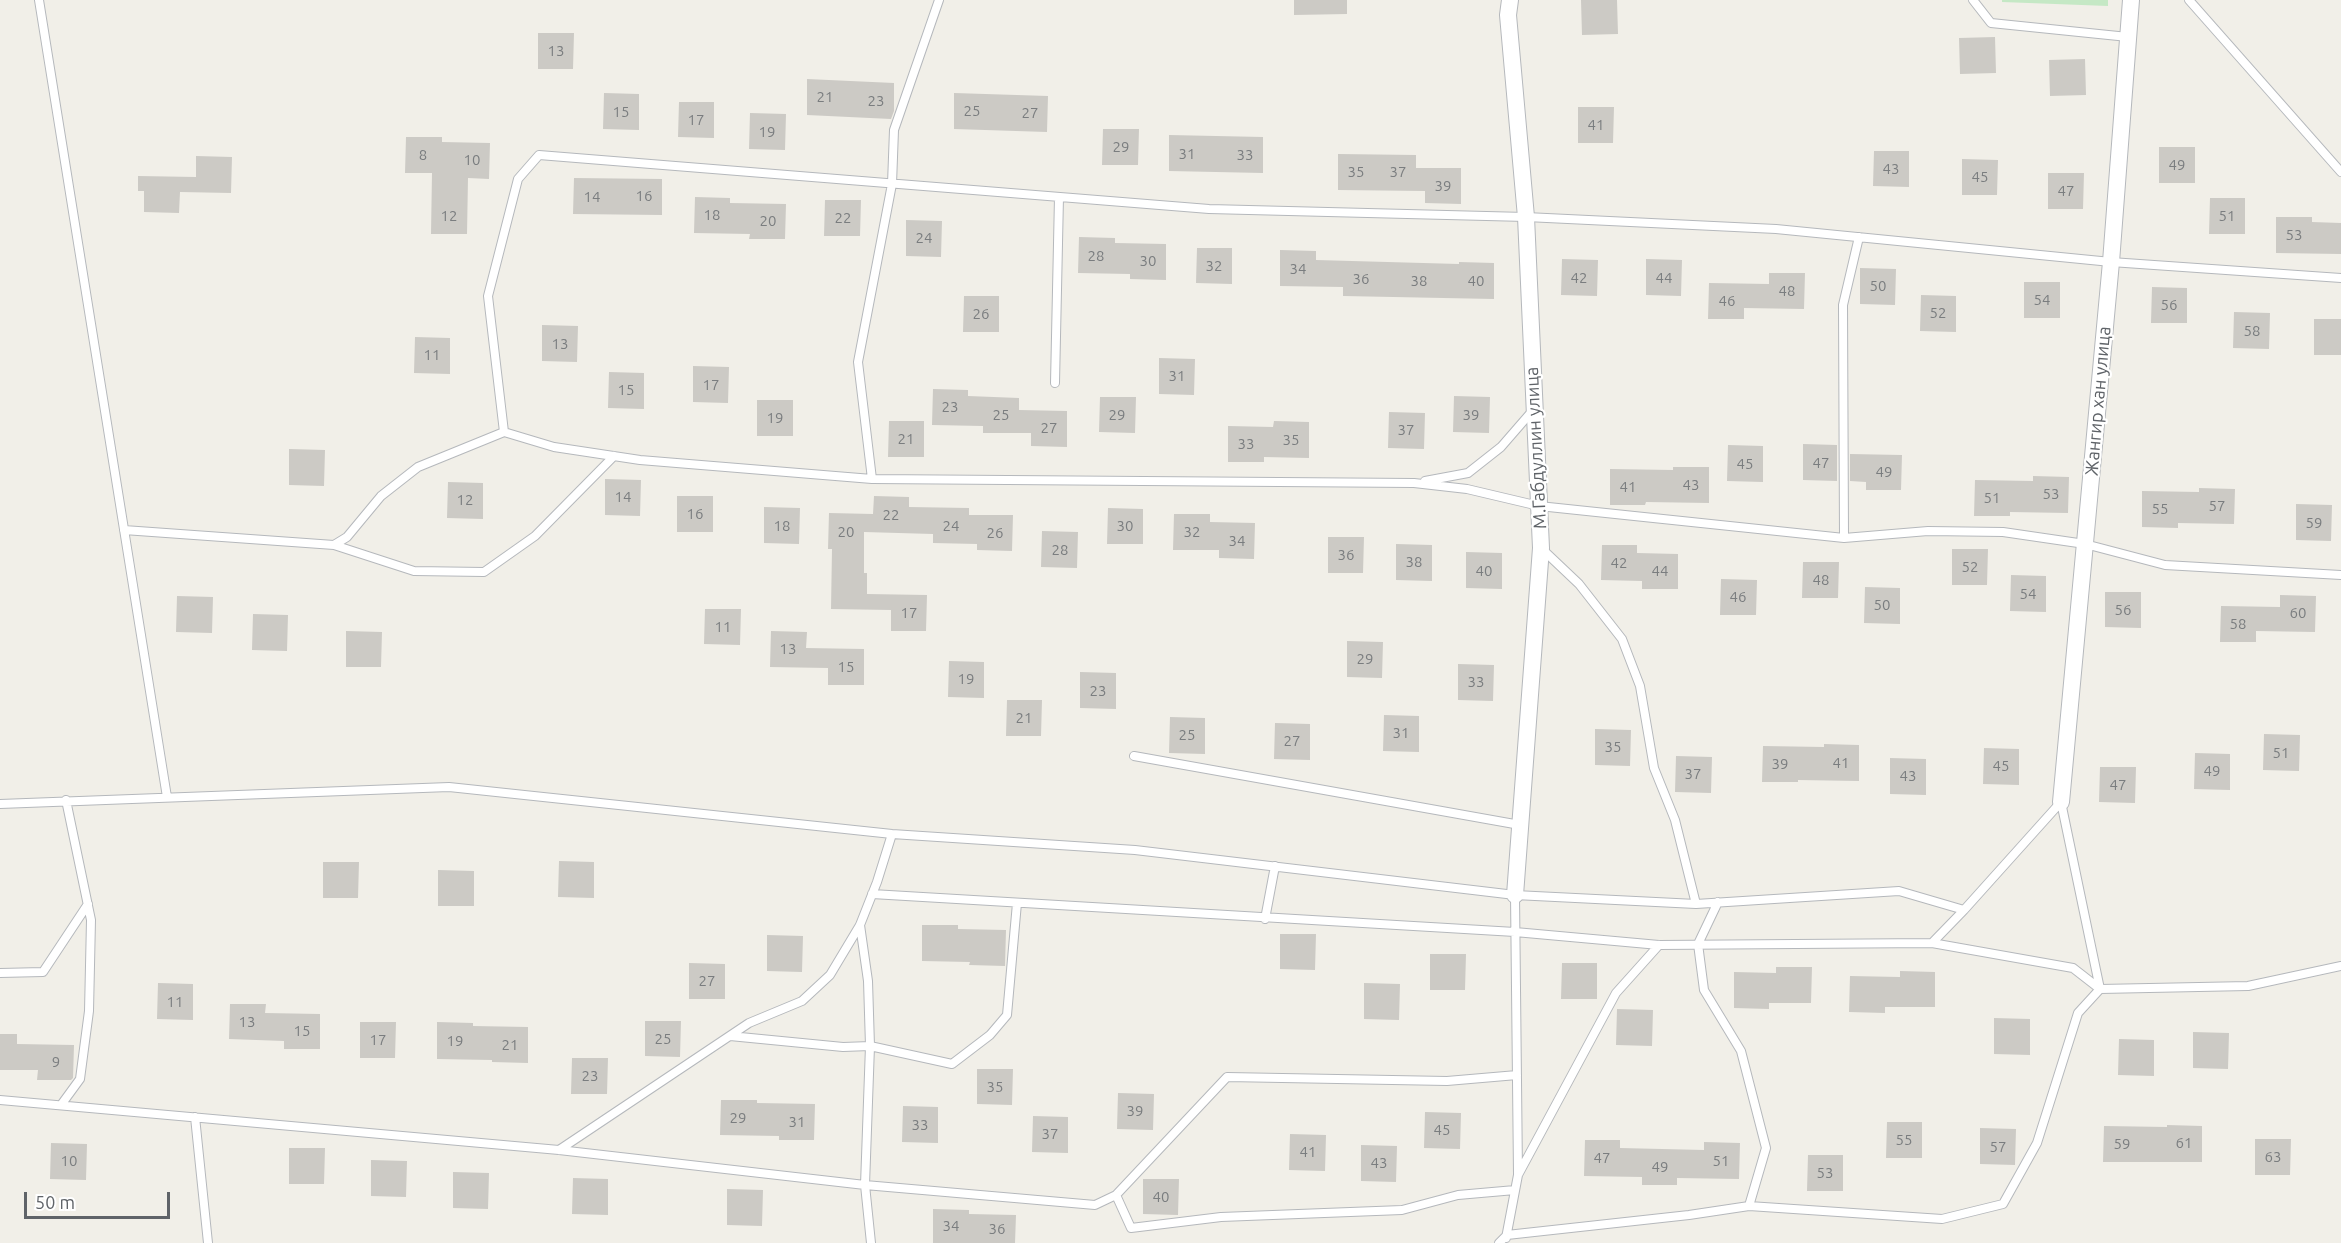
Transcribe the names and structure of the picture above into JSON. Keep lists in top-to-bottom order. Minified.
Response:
{"streets":{"street":["Жангир хан улица","М.Габдуллин улица"]},"house_numbers":["13","21","23","25","15","27","17","41","19","29","31","8","33","10","49","43","35","37","45","39","47","16","14","18","12","51","22","20","53","24","28","30","32","34","42","44","36","38","40","50","48","54","46","56","52","26","58","13","11","31","17","15","23","25","29","39","19","27","37","21","35","33","47","45","49","43","41","53","14","51","12","57","55","16","22","59","18","24","30","20","32","26","34","28","36","38","42","52","40","44","48","54","46","50","56","17","60","58","11","13","29","15","19","33","23","21","31","25","27","35","51","41","39","45","49","37","43","47","27","11","13","15","25","17","19","21","9","23","35","39","29","31","33","45","37","55","61","59","57","41","63","47","10","51","43","49","53","40","34","36"],"scale_bar":"50 m"}
